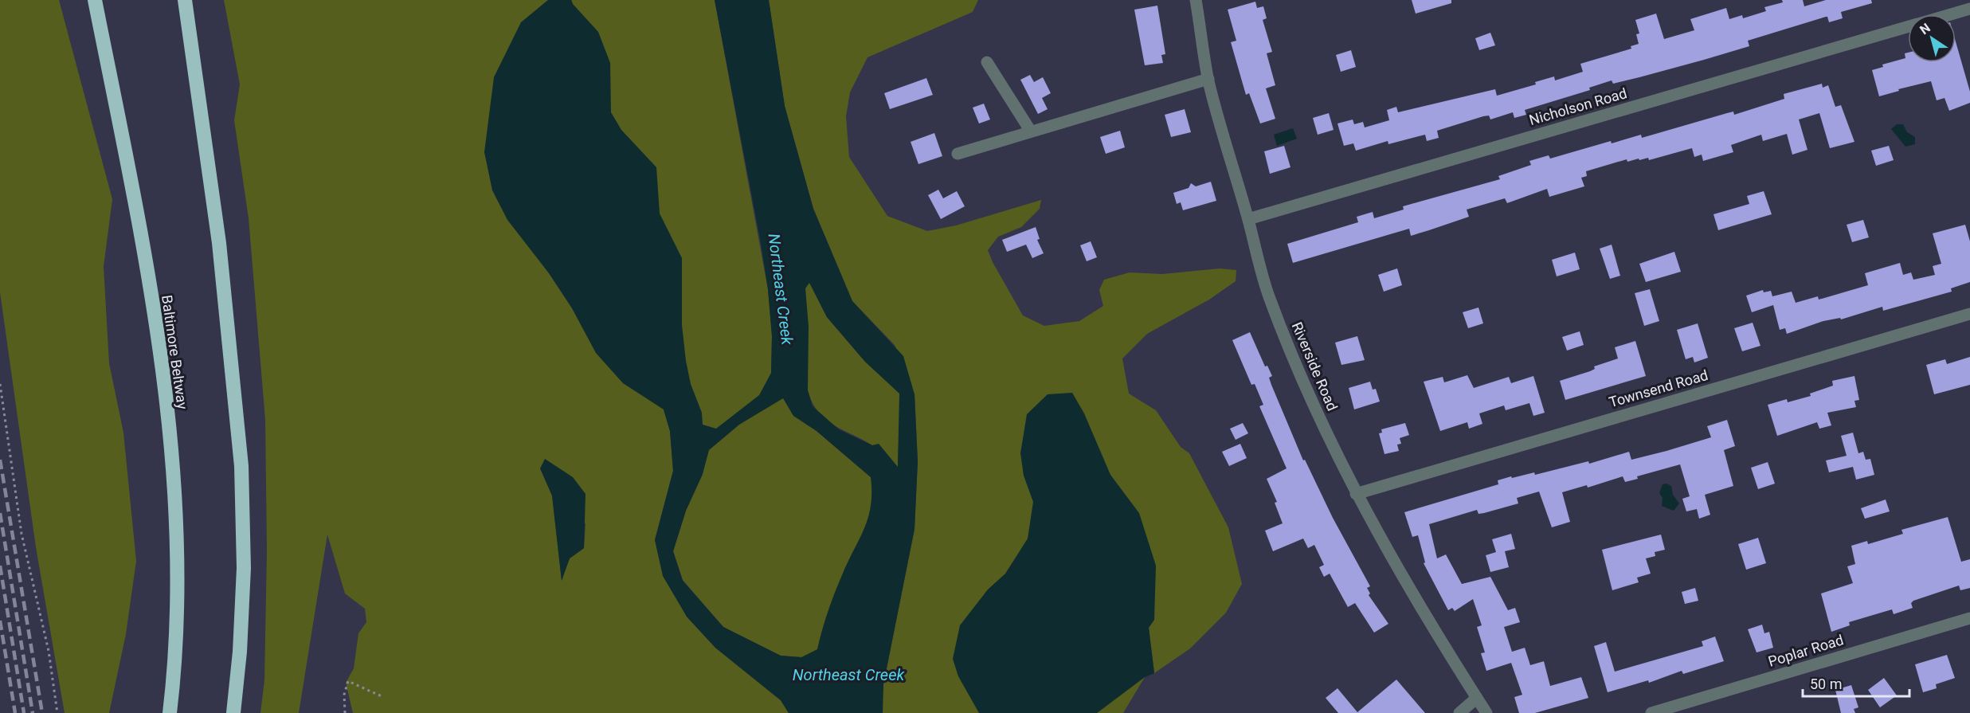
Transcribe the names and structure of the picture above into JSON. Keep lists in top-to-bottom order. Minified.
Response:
{"streets":{"highway":["Baltimore Beltway"],"street":["Nicholson Road","Riverside Road","Townsend Road","Poplar Road"]},"crossings":[["Nicholson Road","Riverside Road"],["Riverside Road","Townsend Road"]],"water":["Northeast Creek"],"scale_bar":"50 m","north":"top left"}
